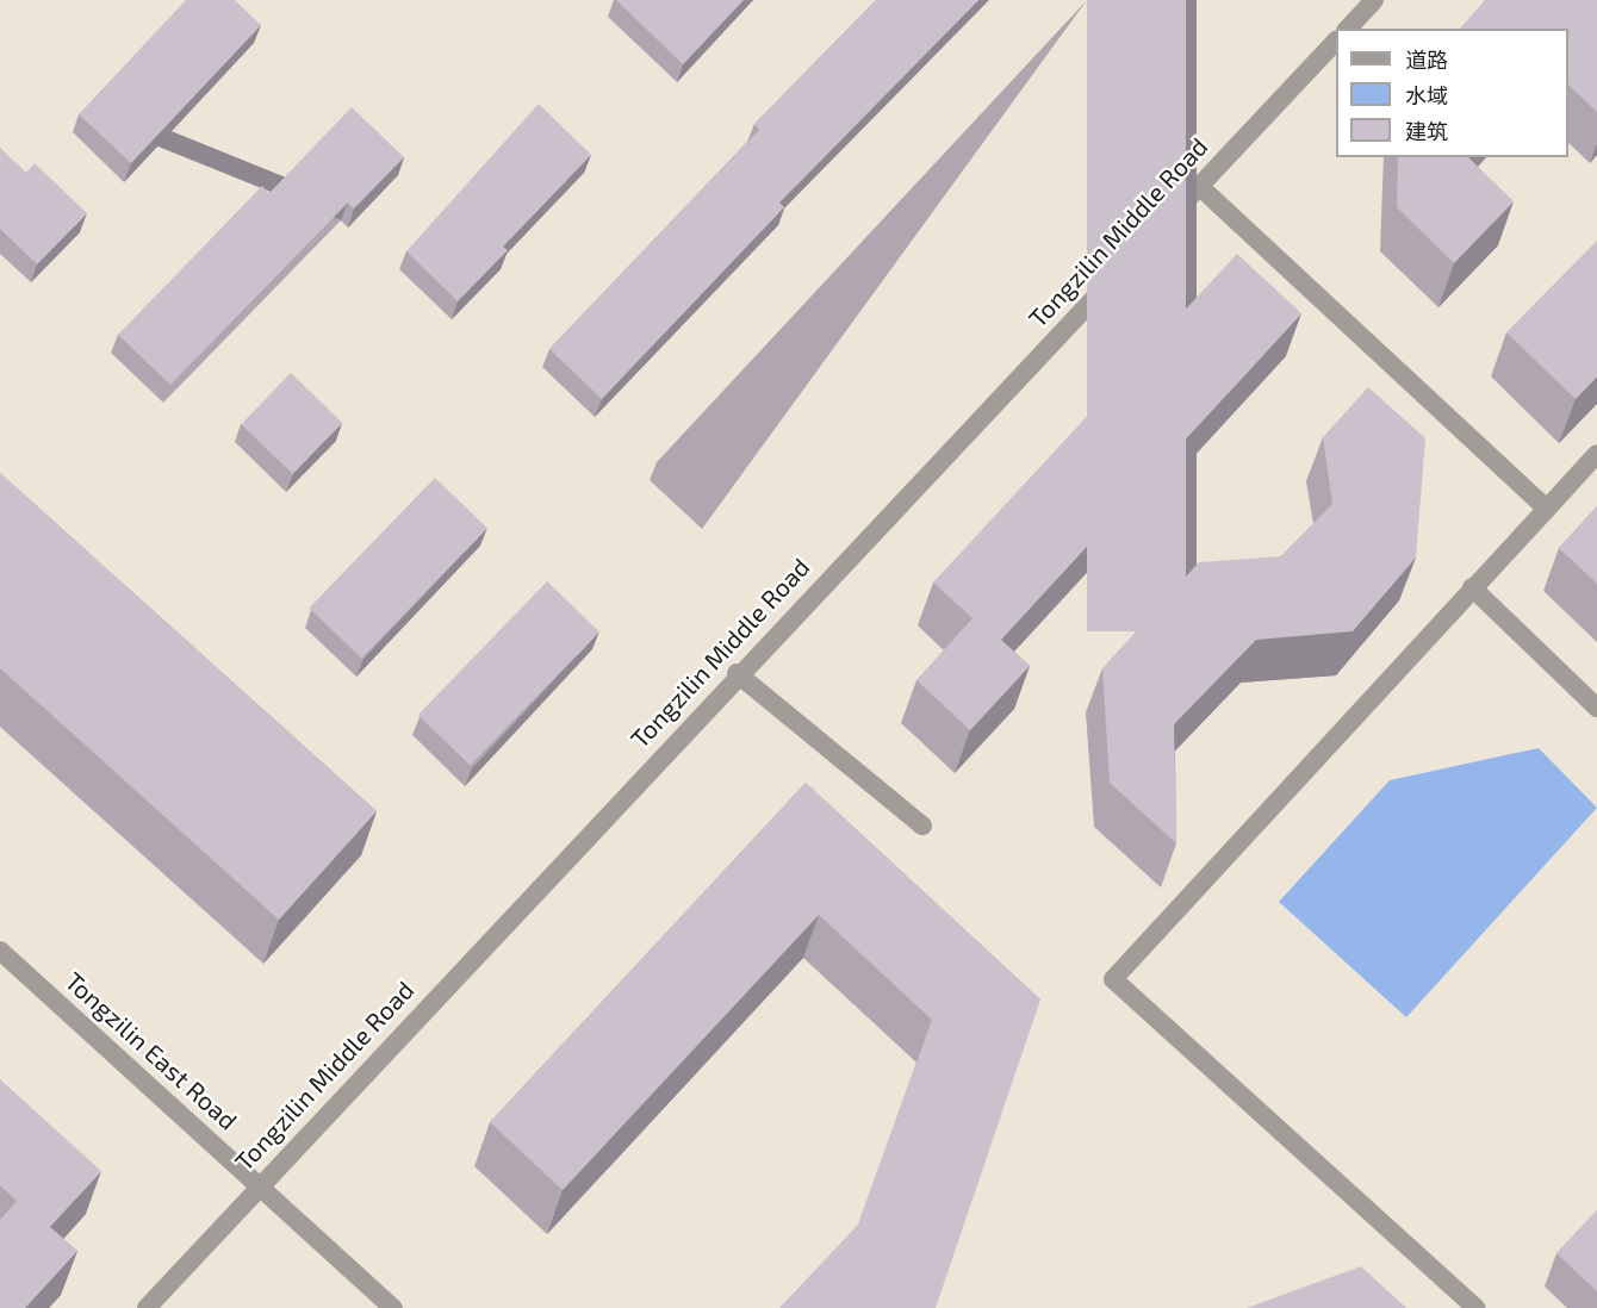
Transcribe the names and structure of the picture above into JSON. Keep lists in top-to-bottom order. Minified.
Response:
{"streets":{"street":["Tongzilin Middle Road","Tongzilin East Road"]},"crossings":[["Tongzilin Middle Road","Tongzilin East Road"]],"legend":["道路","水域","建筑"]}
